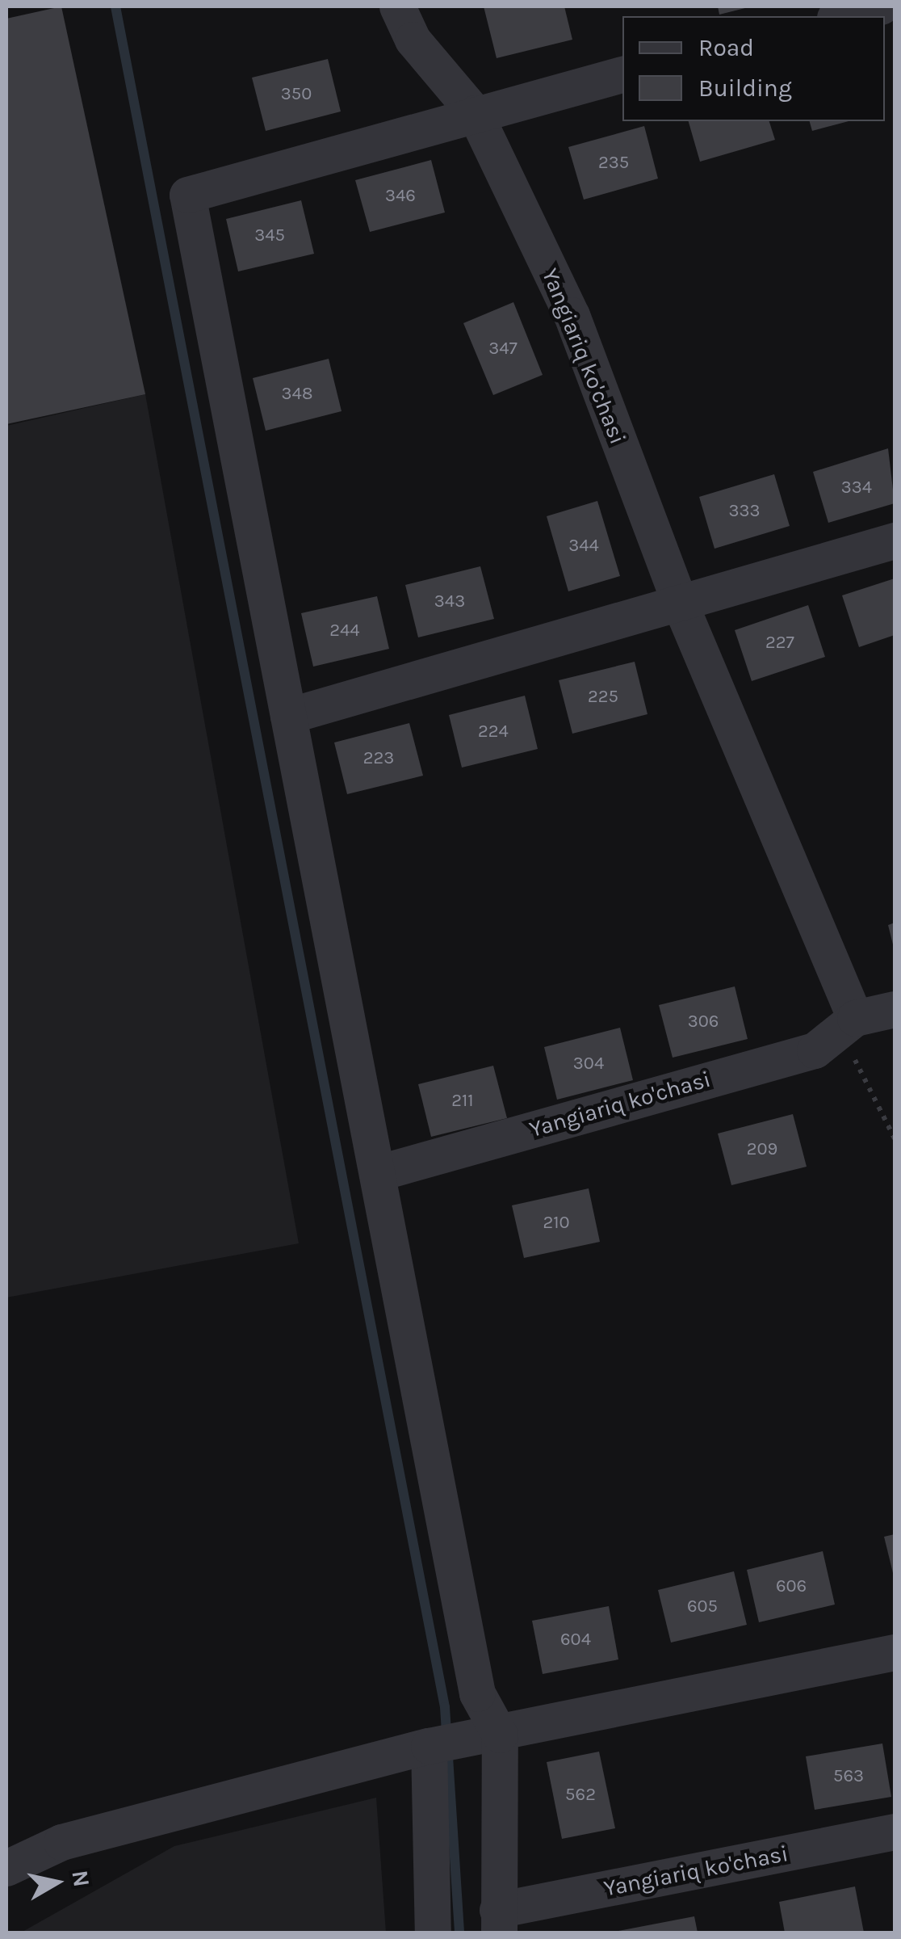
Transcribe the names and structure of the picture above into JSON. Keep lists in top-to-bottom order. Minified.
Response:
{"streets":{"street":["Yangiariq ko'chasi"]},"house_numbers":["350","235","346","345","347","348","334","333","344","343","244","227","225","224","223","306","304","211","209","210","606","605","604","563","562"],"legend":["Road","Building"],"north":"right"}
